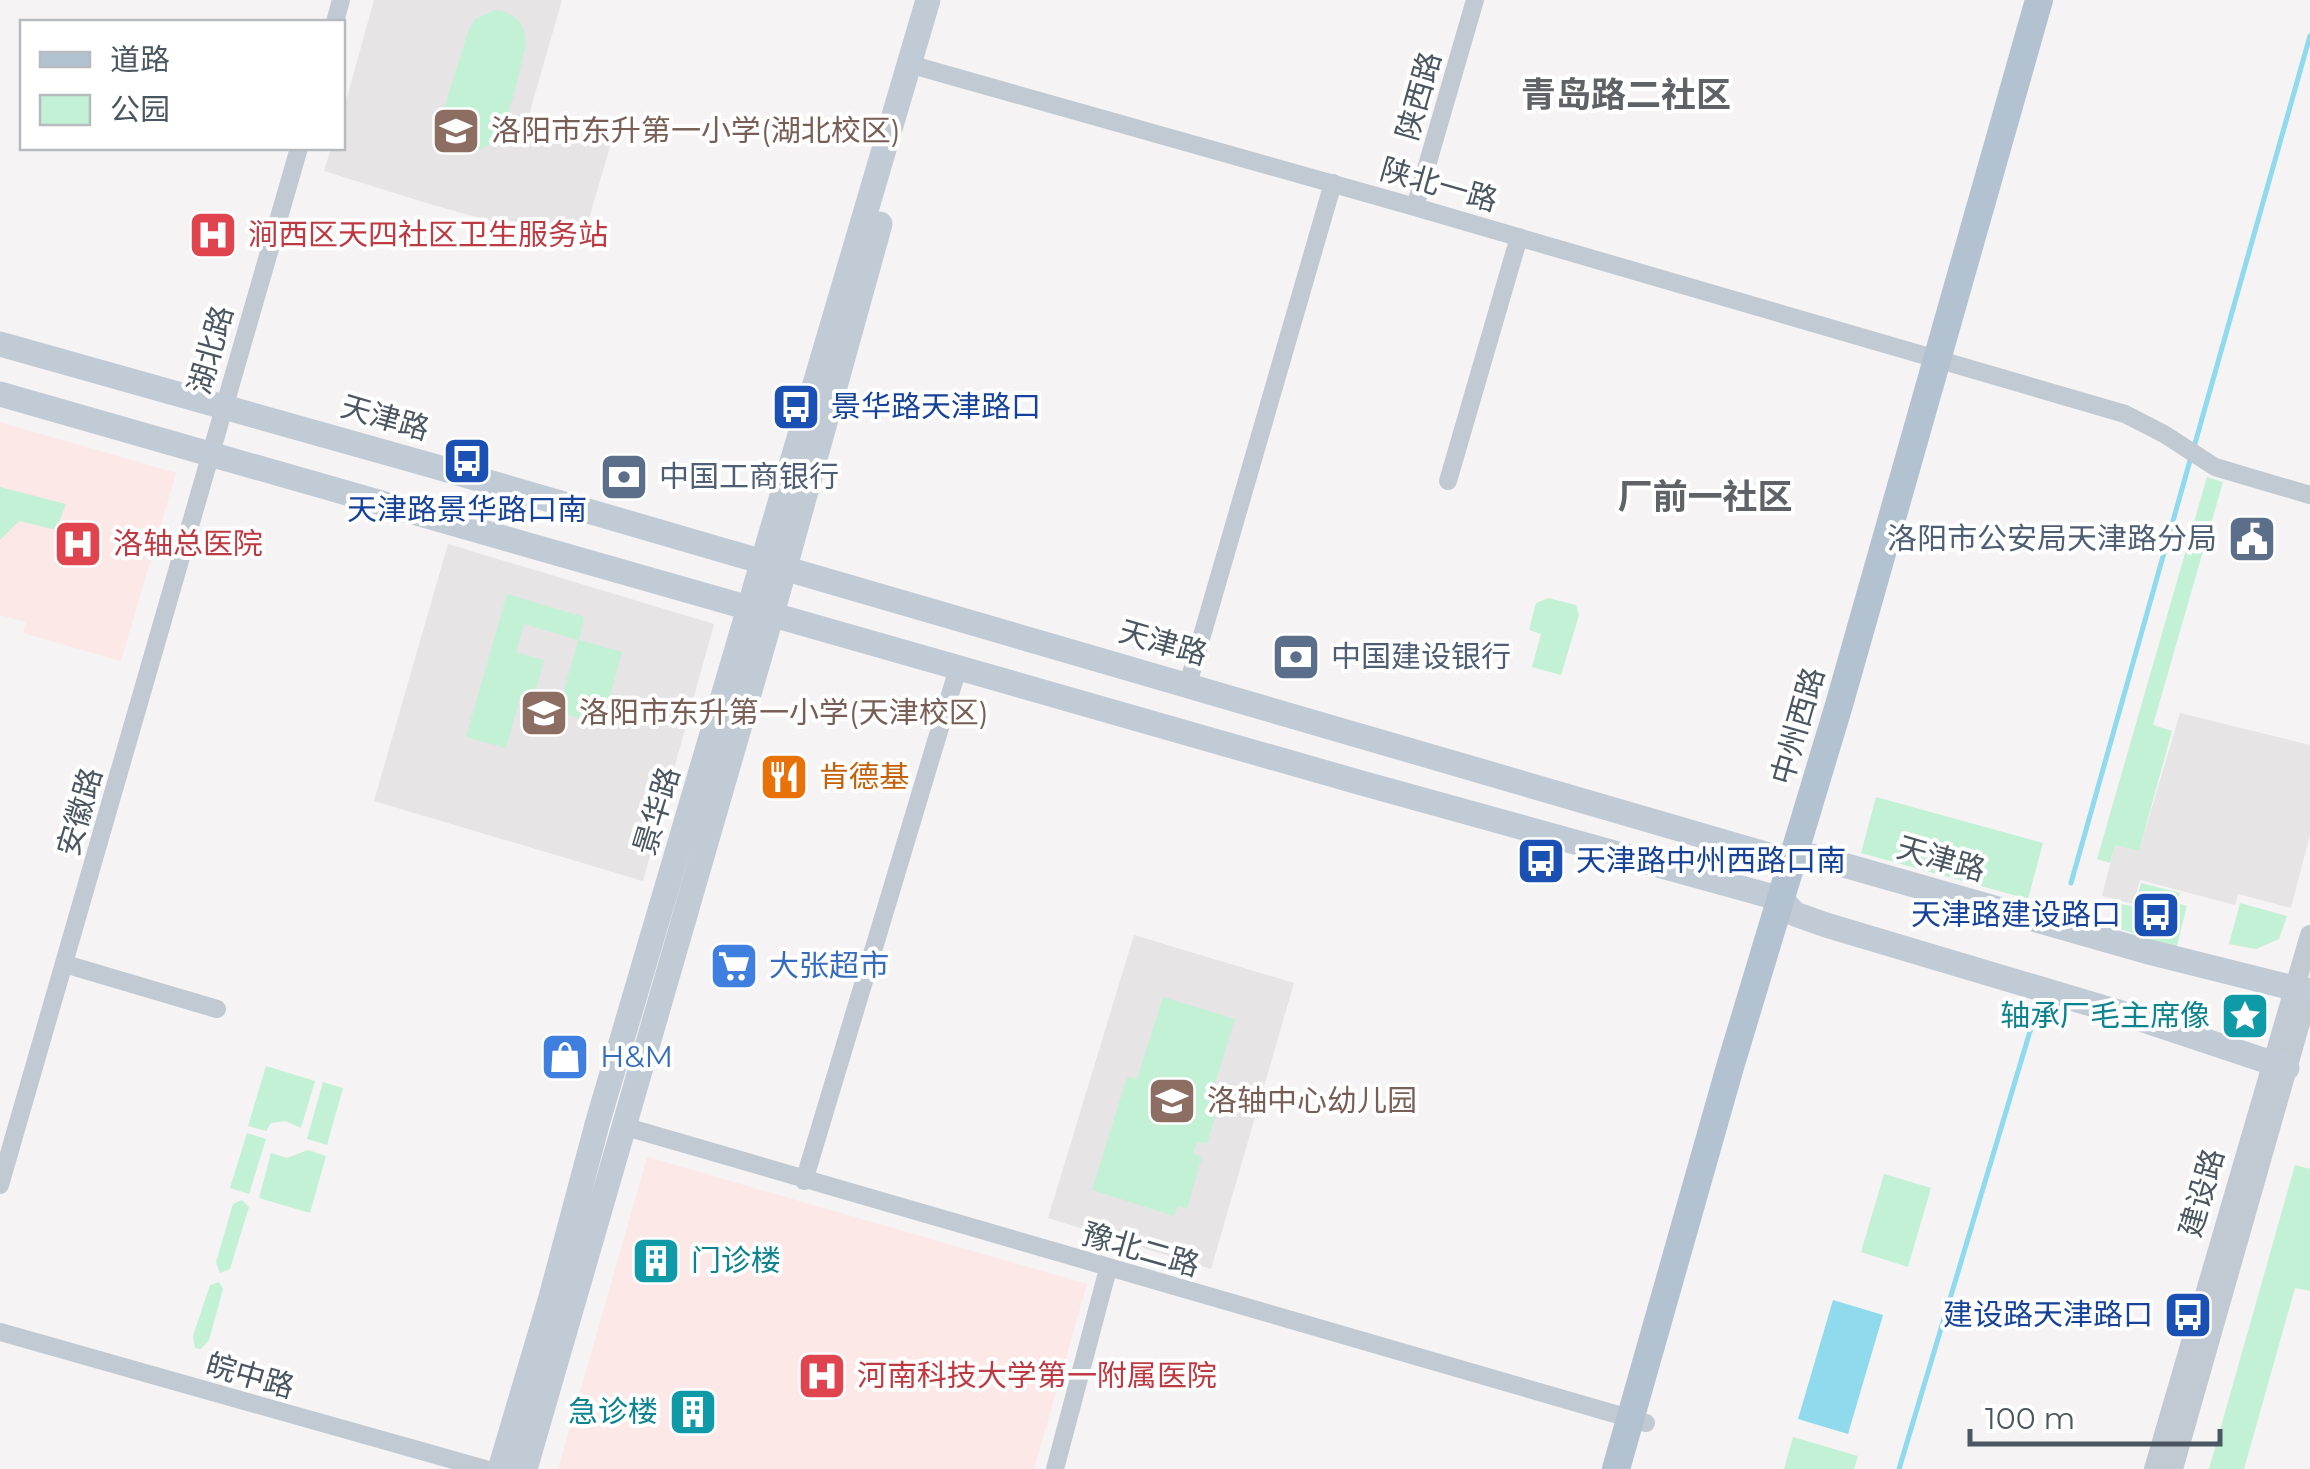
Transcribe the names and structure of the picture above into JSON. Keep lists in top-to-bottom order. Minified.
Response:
{"streets":{"main road":["天津路","中州西路","景华路"],"street":["陕西路","陕北一路","湖北路","安徽路","建设路","豫北二路","皖中路"]},"crossings":[["陕西路","陕北一路"],["陕北一路","中州西路"],["陕北一路","景华路"],["湖北路","天津路"],["湖北路","安徽路"],["天津路","中州西路"],["天津路","景华路"],["天津路","建设路"],["中州西路","豫北二路"],["景华路","豫北二路"]],"districts":["青岛路二社区","厂前一社区"],"places":{"school or university":["洛阳市东升第一小学(湖北校区)","洛阳市东升第一小学(天津校区)","洛轴中心幼儿园"],"hospital":["涧西区天四社区卫生服务站","洛轴总医院","河南科技大学第一附属医院"],"bus stop":["景华路天津路口","天津路景华路口南","天津路中州西路口南","天津路建设路口","建设路天津路口"],"bank":["中国工商银行","中国建设银行"],"public building":["洛阳市公安局天津路分局"],"restaurant":["肯德基"],"supermarket":["大张超市"],"place":["轴承厂毛主席像"],"shop":["H&M"],"building":["门诊楼","急诊楼"]},"legend":["道路","公园"],"scale_bar":"100 m"}
